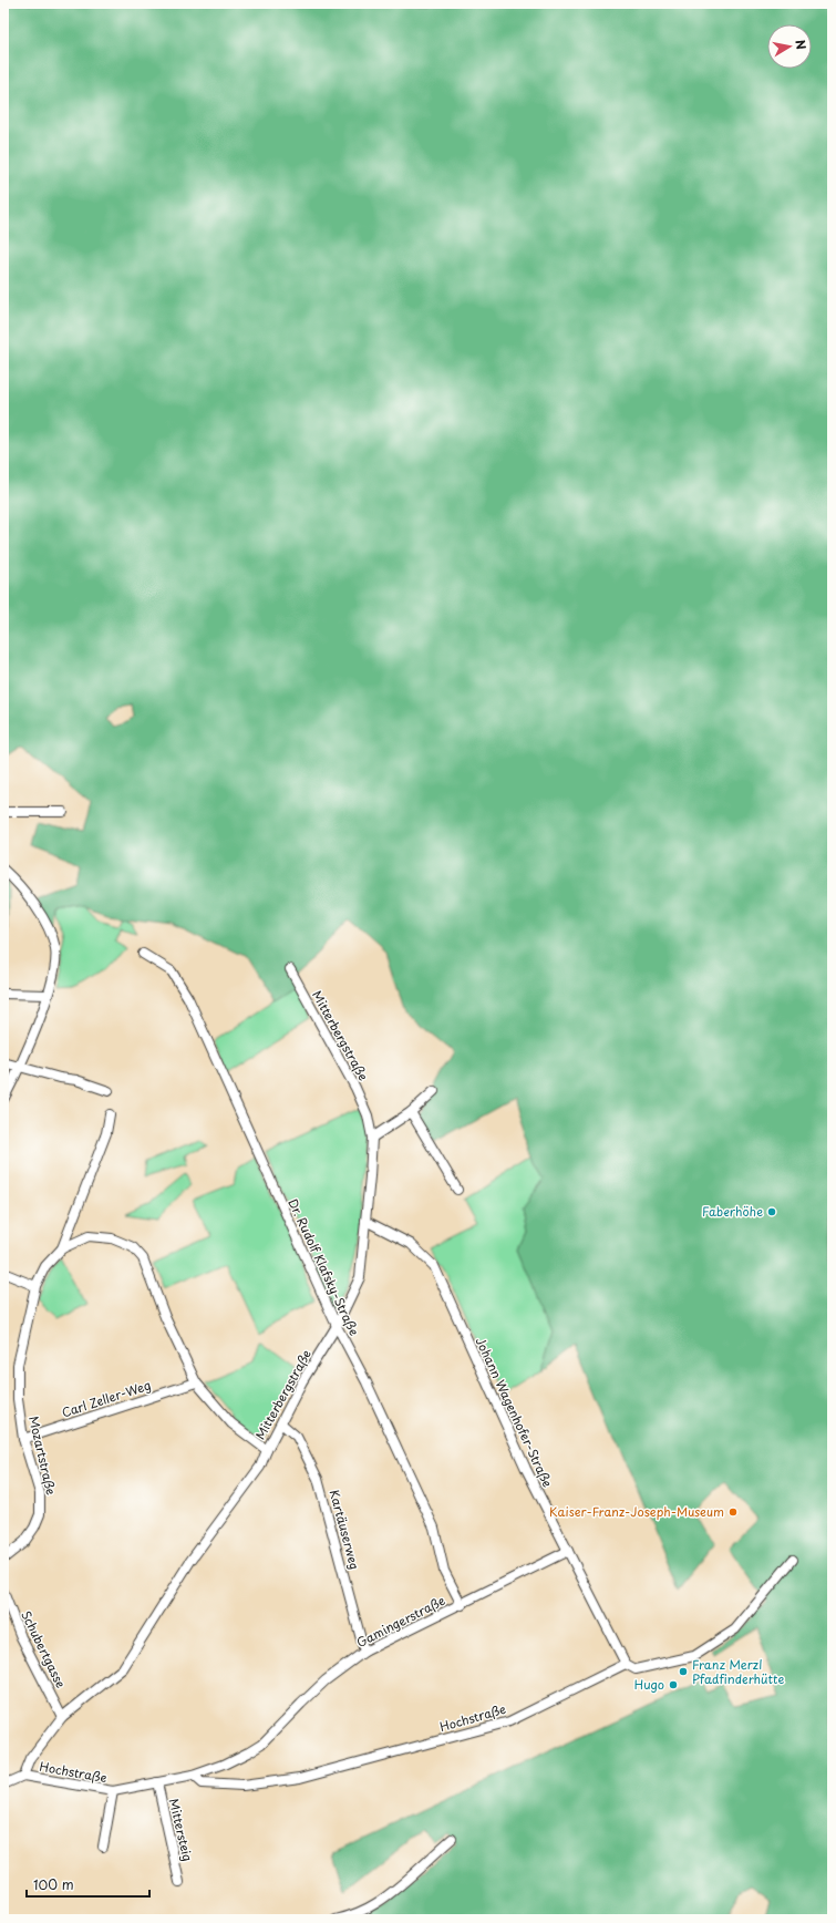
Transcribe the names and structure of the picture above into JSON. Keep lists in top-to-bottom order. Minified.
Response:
{"streets":{"street":["Mitterbergstraße","Dr. Rudolf Klafsky-Straße","Carl Zeller-Weg","Johann Wagenhofer-Straße","Mozartstraße","Kartäuserweg","Gamingerstraße","Schubertgasse","Hochstraße","Mittersteig"]},"crossings":[["Mitterbergstraße","Dr. Rudolf Klafsky-Straße"],["Mitterbergstraße","Johann Wagenhofer-Straße"],["Mitterbergstraße","Kartäuserweg"],["Mitterbergstraße","Schubertgasse"],["Mitterbergstraße","Hochstraße"],["Dr. Rudolf Klafsky-Straße","Gamingerstraße"],["Carl Zeller-Weg","Mozartstraße"],["Johann Wagenhofer-Straße","Gamingerstraße"],["Johann Wagenhofer-Straße","Hochstraße"],["Kartäuserweg","Gamingerstraße"],["Gamingerstraße","Hochstraße"],["Hochstraße","Mittersteig"]],"places":["Faberhöhe","Kaiser-Franz-Joseph-Museum","Franz Merzl Pfadfinderhütte","Hugo"],"scale_bar":"100 m","north":"right"}
